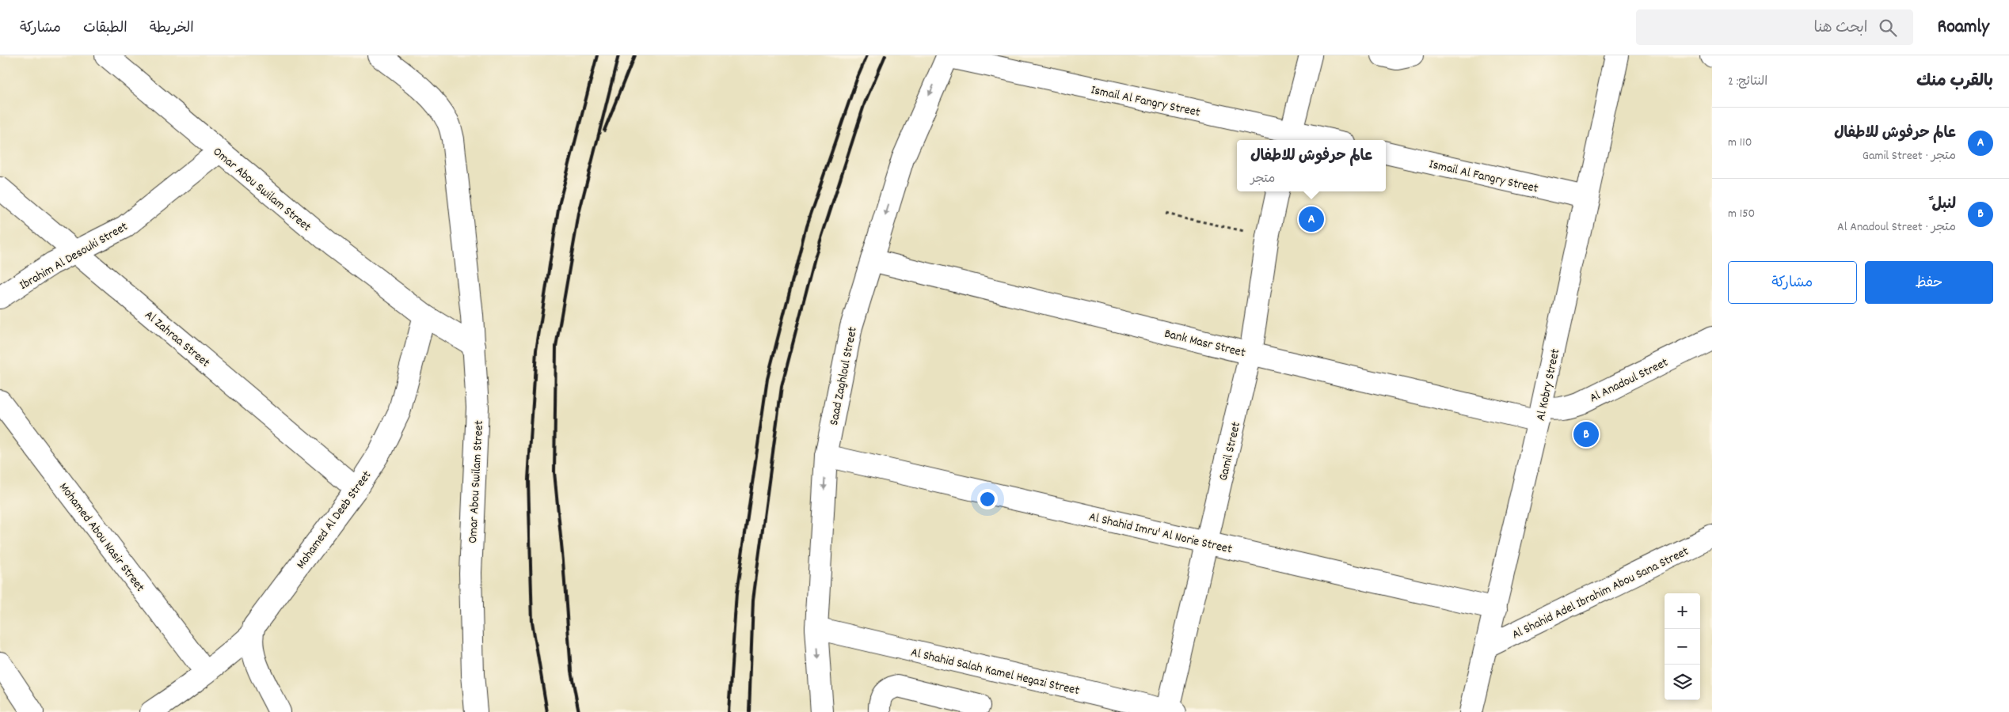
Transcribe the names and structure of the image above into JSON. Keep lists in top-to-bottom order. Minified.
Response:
{"streets":{"street":["Ismail Al Fangry Street","Omar Abou Swilam Street","Ibrahim Al Desouki Street","Al Zahraa Street","Bank Masr Street","Saad Zaghloul Street","Al Anadoul Street","Al Kobry Street","Gamil Street","Mohamed Al Deeb Street","Al Shahid Imru' Al Norie Street","Mohamed Abou Nasir Street","Al Shahid Adel Ibrahim Abou Sana Street","Al Shahid Salah Kamel Hegazi Street"]},"crossings":[["Ismail Al Fangry Street","Saad Zaghloul Street"],["Ismail Al Fangry Street","Al Kobry Street"],["Omar Abou Swilam Street","Ibrahim Al Desouki Street"],["Omar Abou Swilam Street","Mohamed Al Deeb Street"],["Ibrahim Al Desouki Street","Al Zahraa Street"],["Al Zahraa Street","Mohamed Al Deeb Street"],["Bank Masr Street","Saad Zaghloul Street"],["Bank Masr Street","Al Anadoul Street"],["Bank Masr Street","Al Kobry Street"],["Bank Masr Street","Gamil Street"],["Saad Zaghloul Street","Al Shahid Imru' Al Norie Street"],["Saad Zaghloul Street","Al Shahid Salah Kamel Hegazi Street"],["Al Anadoul Street","Al Kobry Street"],["Al Kobry Street","Al Shahid Imru' Al Norie Street"],["Al Kobry Street","Al Shahid Adel Ibrahim Abou Sana Street"],["Gamil Street","Al Shahid Imru' Al Norie Street"],["Gamil Street","Al Shahid Salah Kamel Hegazi Street"]],"one_way":["Saad Zaghloul Street"],"page":{"header":"Roamly","search":"ابحث هنا","nav":["الخريطة","الطبقات","مشاركة"],"heading":["بالقرب منك","النتائج: 2"],"list":[{"mark":"A","name":"عالم حرفوش للاطفال","note":"متجر · Gamil Street","value":"110 m"},{"mark":"B","name":"لنبل ً","note":"متجر · Al Anadoul Street","value":"150 m"}],"popup":["عالم حرفوش للاطفال","متجر"],"pins":["A","B"],"buttons":["حفظ","مشاركة"],"map_buttons":["+","−"]}}
